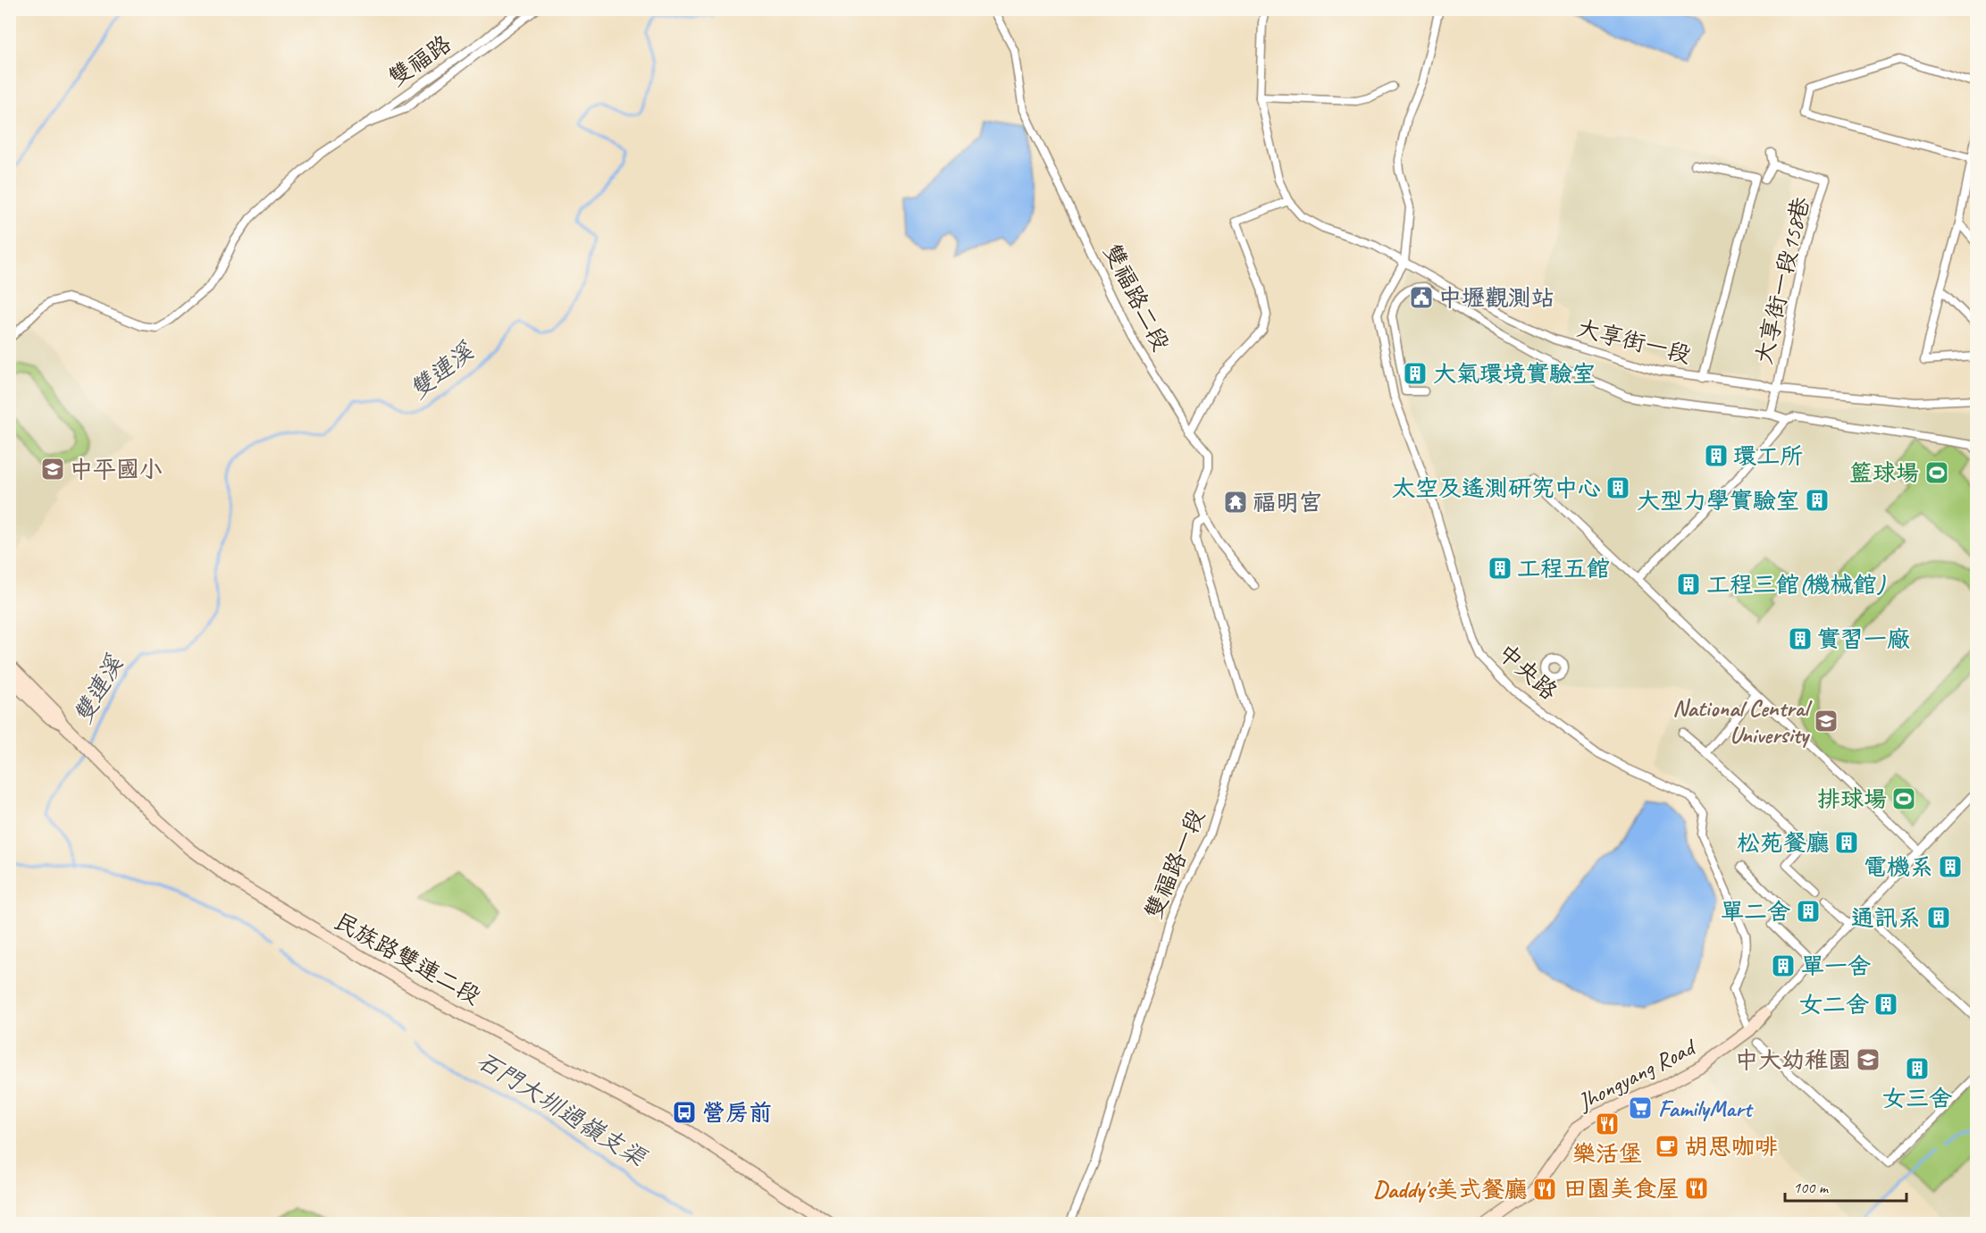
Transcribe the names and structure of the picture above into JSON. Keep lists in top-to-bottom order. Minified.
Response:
{"streets":{"main road":["民族路雙連二段","Jhongyang Road"],"street":["雙福路","大享街一段158巷","雙福路二段","大享街一段","中央路","雙福路一段"]},"crossings":[["大享街一段158巷","大享街一段"],["雙福路二段","雙福路一段"],["大享街一段","中央路"],["中央路","Jhongyang Road"]],"water":["雙連溪","石門大圳過嶺支渠"],"places":{"public building":["中壢觀測站"],"building":["大氣環境實驗室","環工所","太空及遙測研究中心","大型力學實驗室","工程五館","工程三館(機械館)","實習一廠","松苑餐廳","電機系","單二舍","通訊系","單一舍","女二舍","女三舍"],"school or university":["中平國小","National Central University","中大幼稚園"],"sports":["籃球場","排球場"],"temple":["福明宮"],"supermarket":["FamilyMart"],"bus stop":["營房前"],"restaurant":["樂活堡","田園美食屋","Daddy's美式餐廳"],"cafe":["胡思咖啡"]},"scale_bar":"100 m"}
